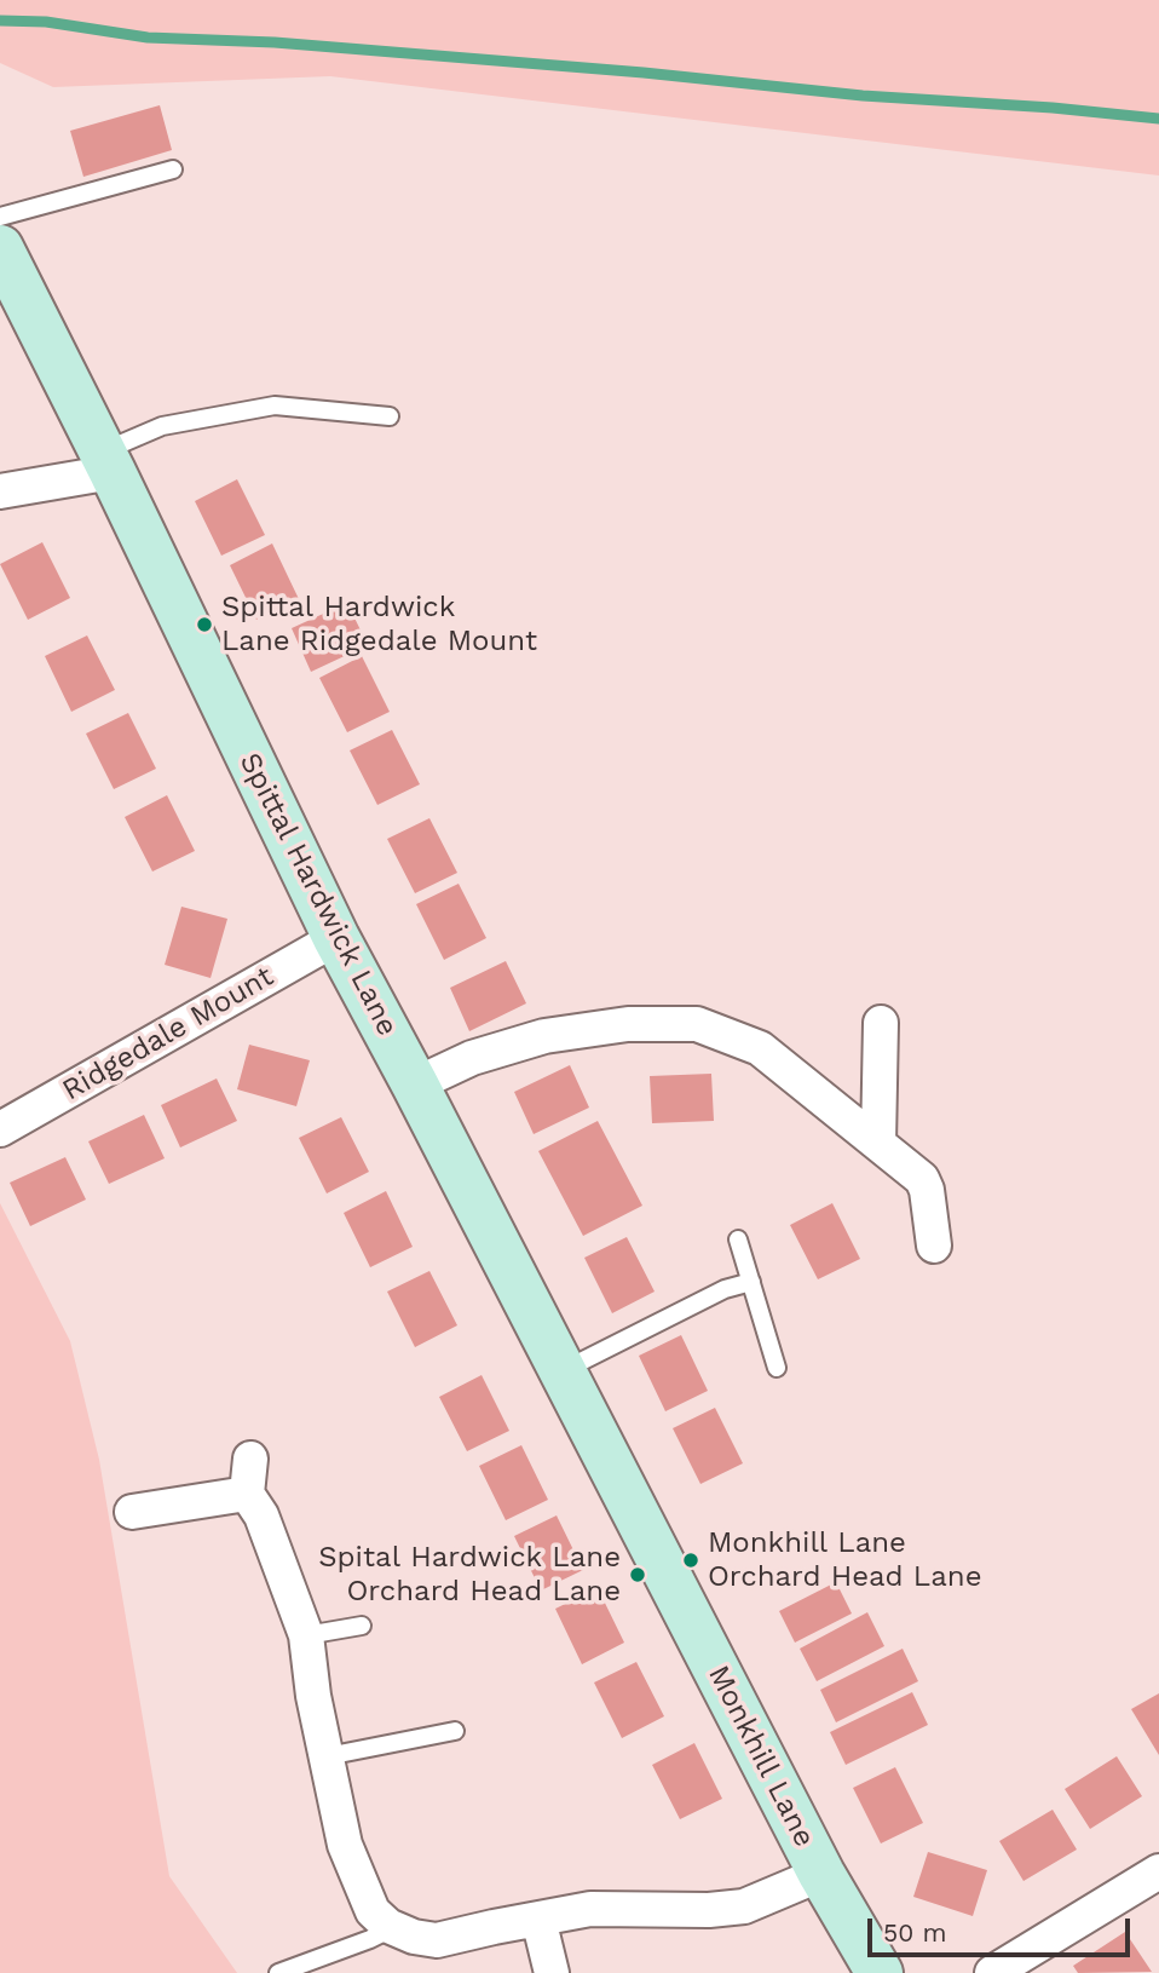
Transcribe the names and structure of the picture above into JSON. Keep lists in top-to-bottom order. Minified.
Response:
{"streets":{"street":["Spittal Hardwick Lane","Ridgedale Mount","Monkhill Lane"]},"crossings":[["Spittal Hardwick Lane","Ridgedale Mount"],["Spittal Hardwick Lane","Monkhill Lane"]],"places":["Spittal Hardwick Lane Ridgedale Mount","Monkhill Lane Orchard Head Lane","Spital Hardwick Lane Orchard Head Lane"],"scale_bar":"50 m"}
